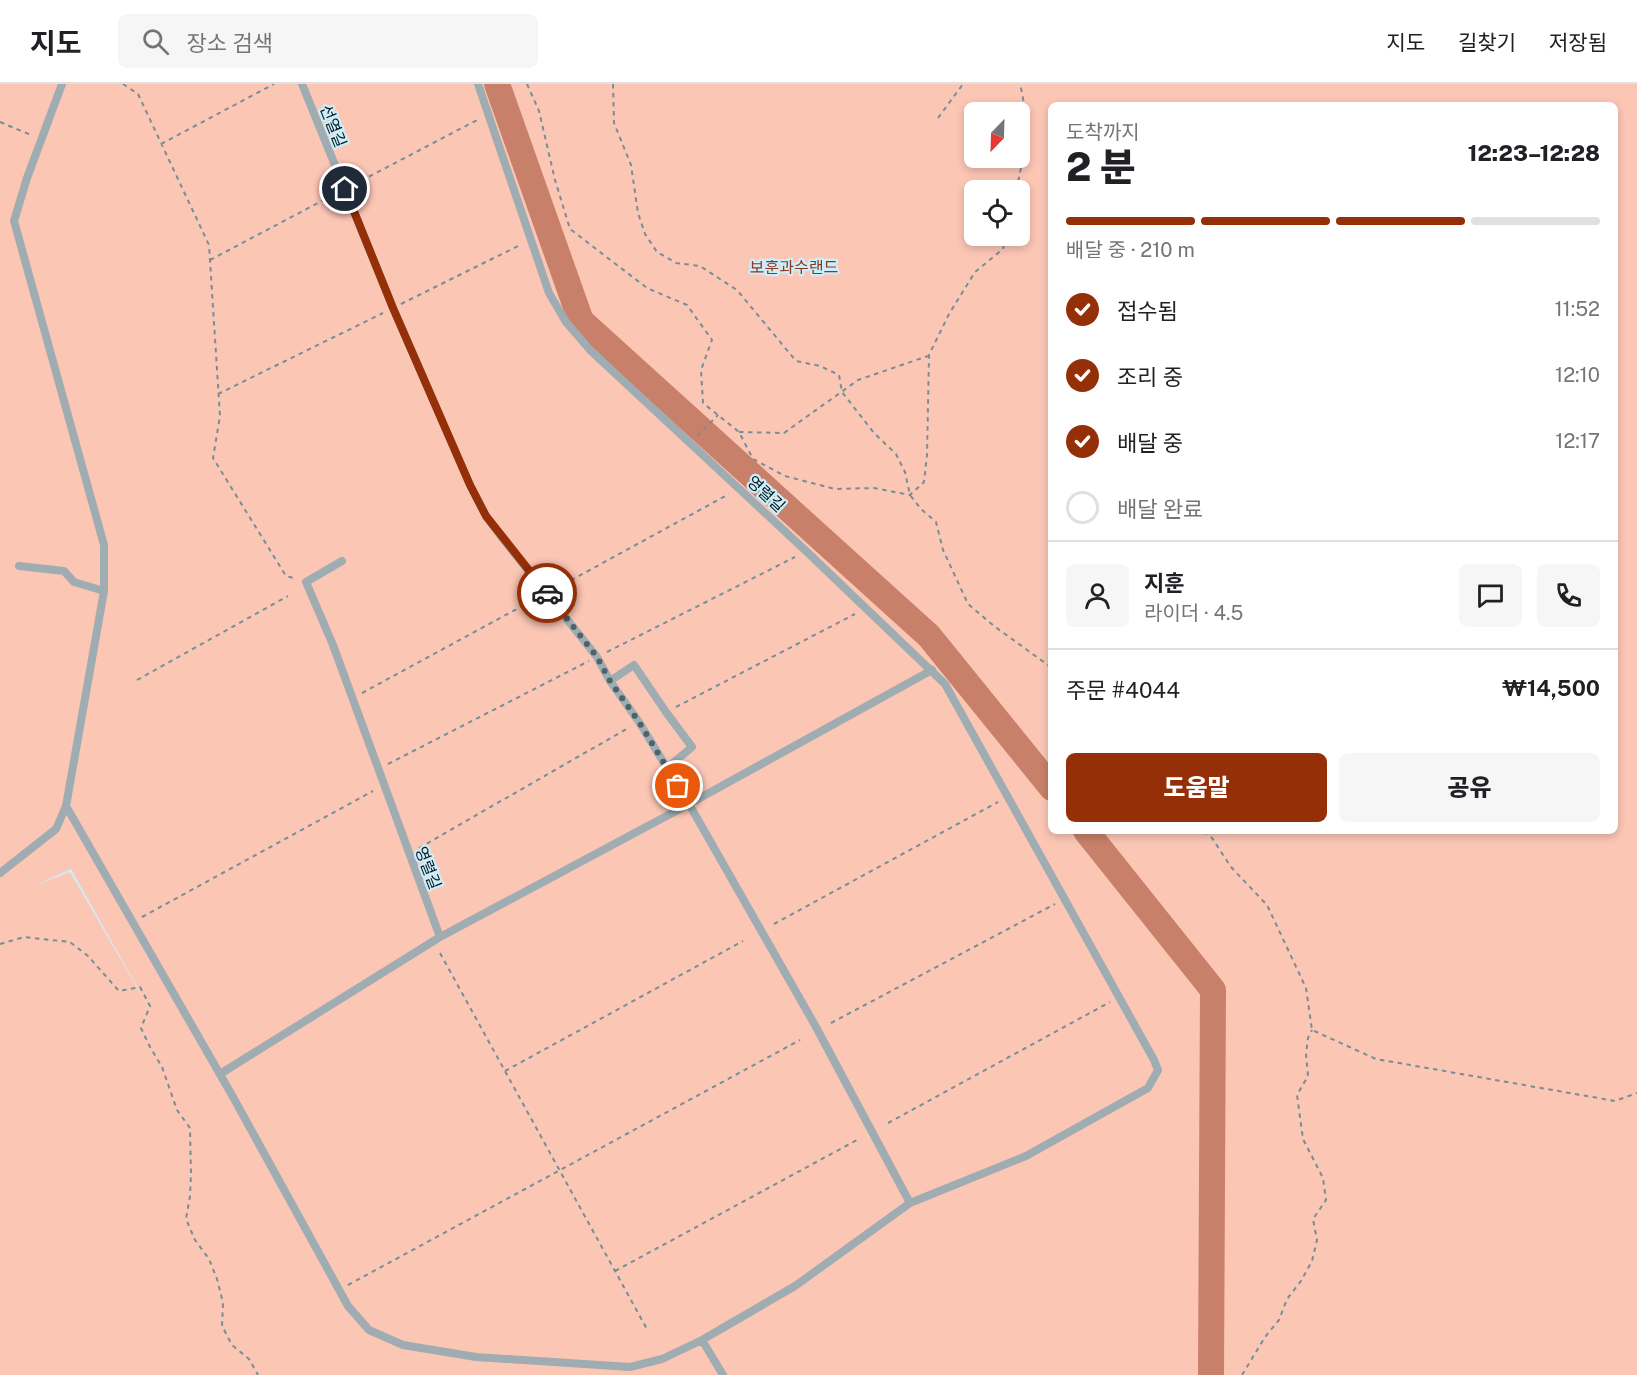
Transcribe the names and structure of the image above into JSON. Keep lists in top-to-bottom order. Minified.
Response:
{"streets":{"lane":["선열길","영렬길"]},"parks":["보훈과수랜드"],"north":"bottom left","page":{"header":"지도","search":"장소 검색","nav":["지도","길찾기","저장됨"],"heading":["2 분","도착까지","12:23–12:28"],"panel":["지훈","라이더 · 4.5","주문 #4044","₩14,500"],"bar":"배달 중 · 210 m","list":[["접수됨","11:52"],["조리 중","12:10"],["배달 중","12:17"],"배달 완료"],"buttons":["도움말","공유"]}}
